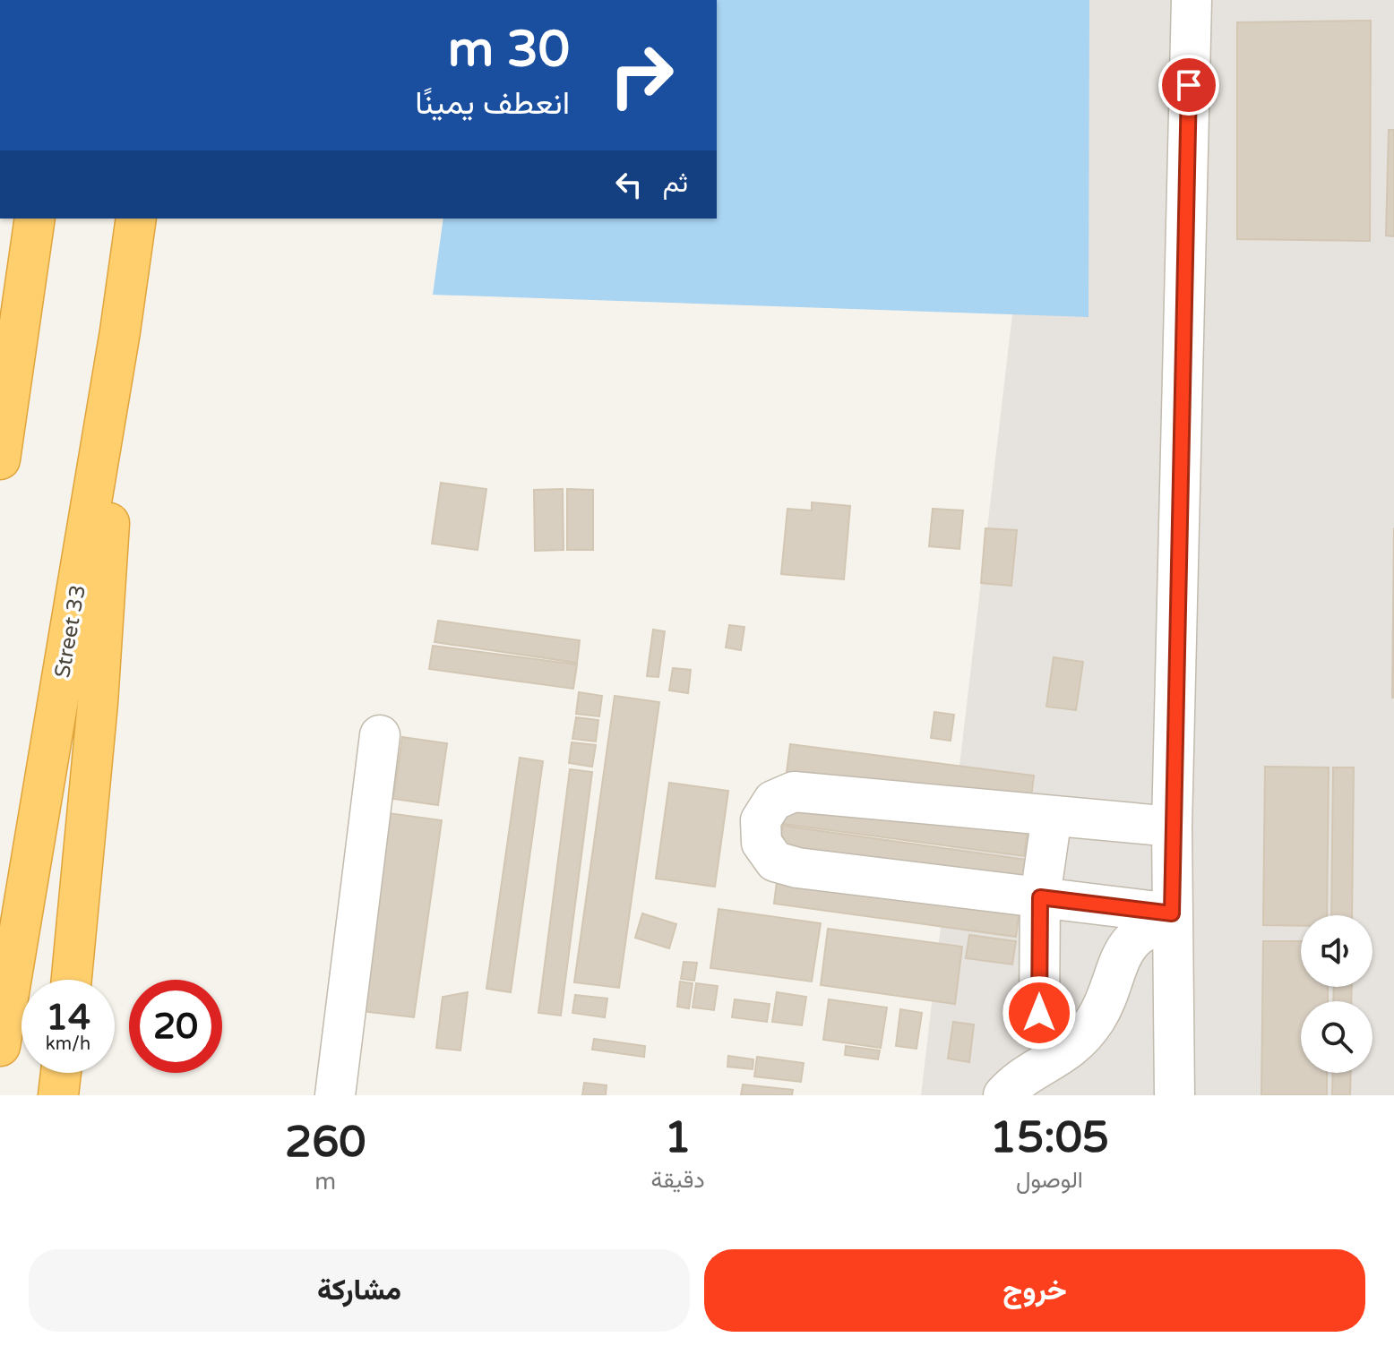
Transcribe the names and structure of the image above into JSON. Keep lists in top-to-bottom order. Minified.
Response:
{"streets":{"highway":["Street 33"]},"page":{"turn":["30 m","انعطف يمينًا"],"then":"ثم","speed":"14 km/h","limit":"20","eta":["15:05","الوصول","1","دقيقة","260","m"],"buttons":["خروج","مشاركة"]}}
